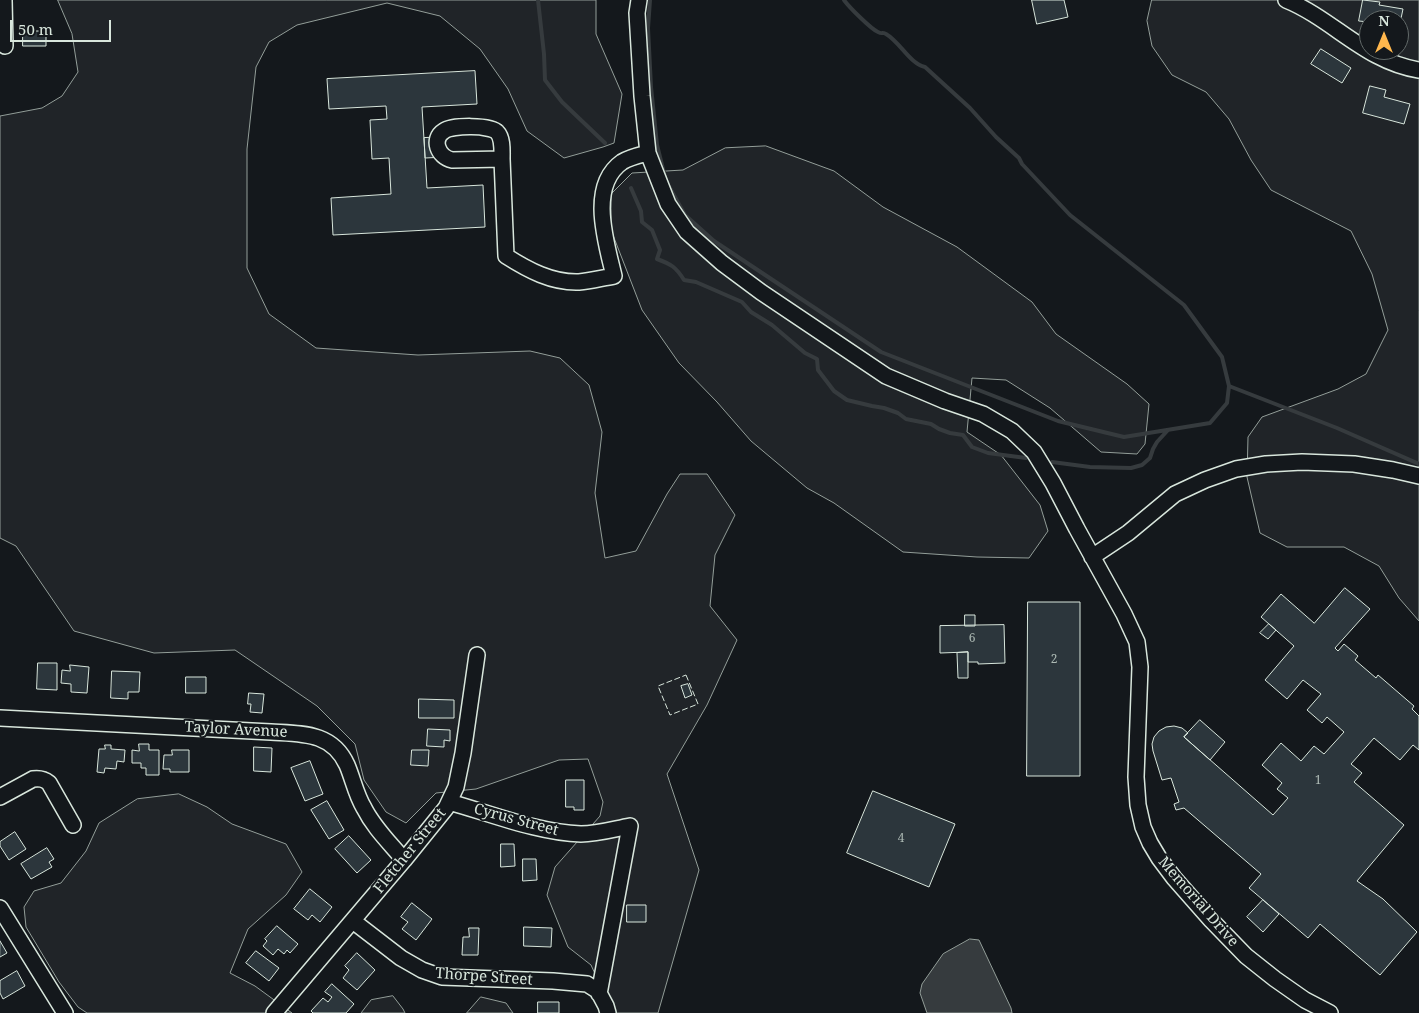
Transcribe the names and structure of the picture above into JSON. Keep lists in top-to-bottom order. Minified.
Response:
{"streets":{"street":["Taylor Avenue","Cyrus Street","Fletcher Street","Memorial Drive","Thorpe Street"]},"crossings":[["Taylor Avenue","Fletcher Street"],["Cyrus Street","Fletcher Street"],["Cyrus Street","Thorpe Street"],["Fletcher Street","Thorpe Street"]],"house_numbers":["6","2","1","4"],"scale_bar":"50 m","north":"top"}
